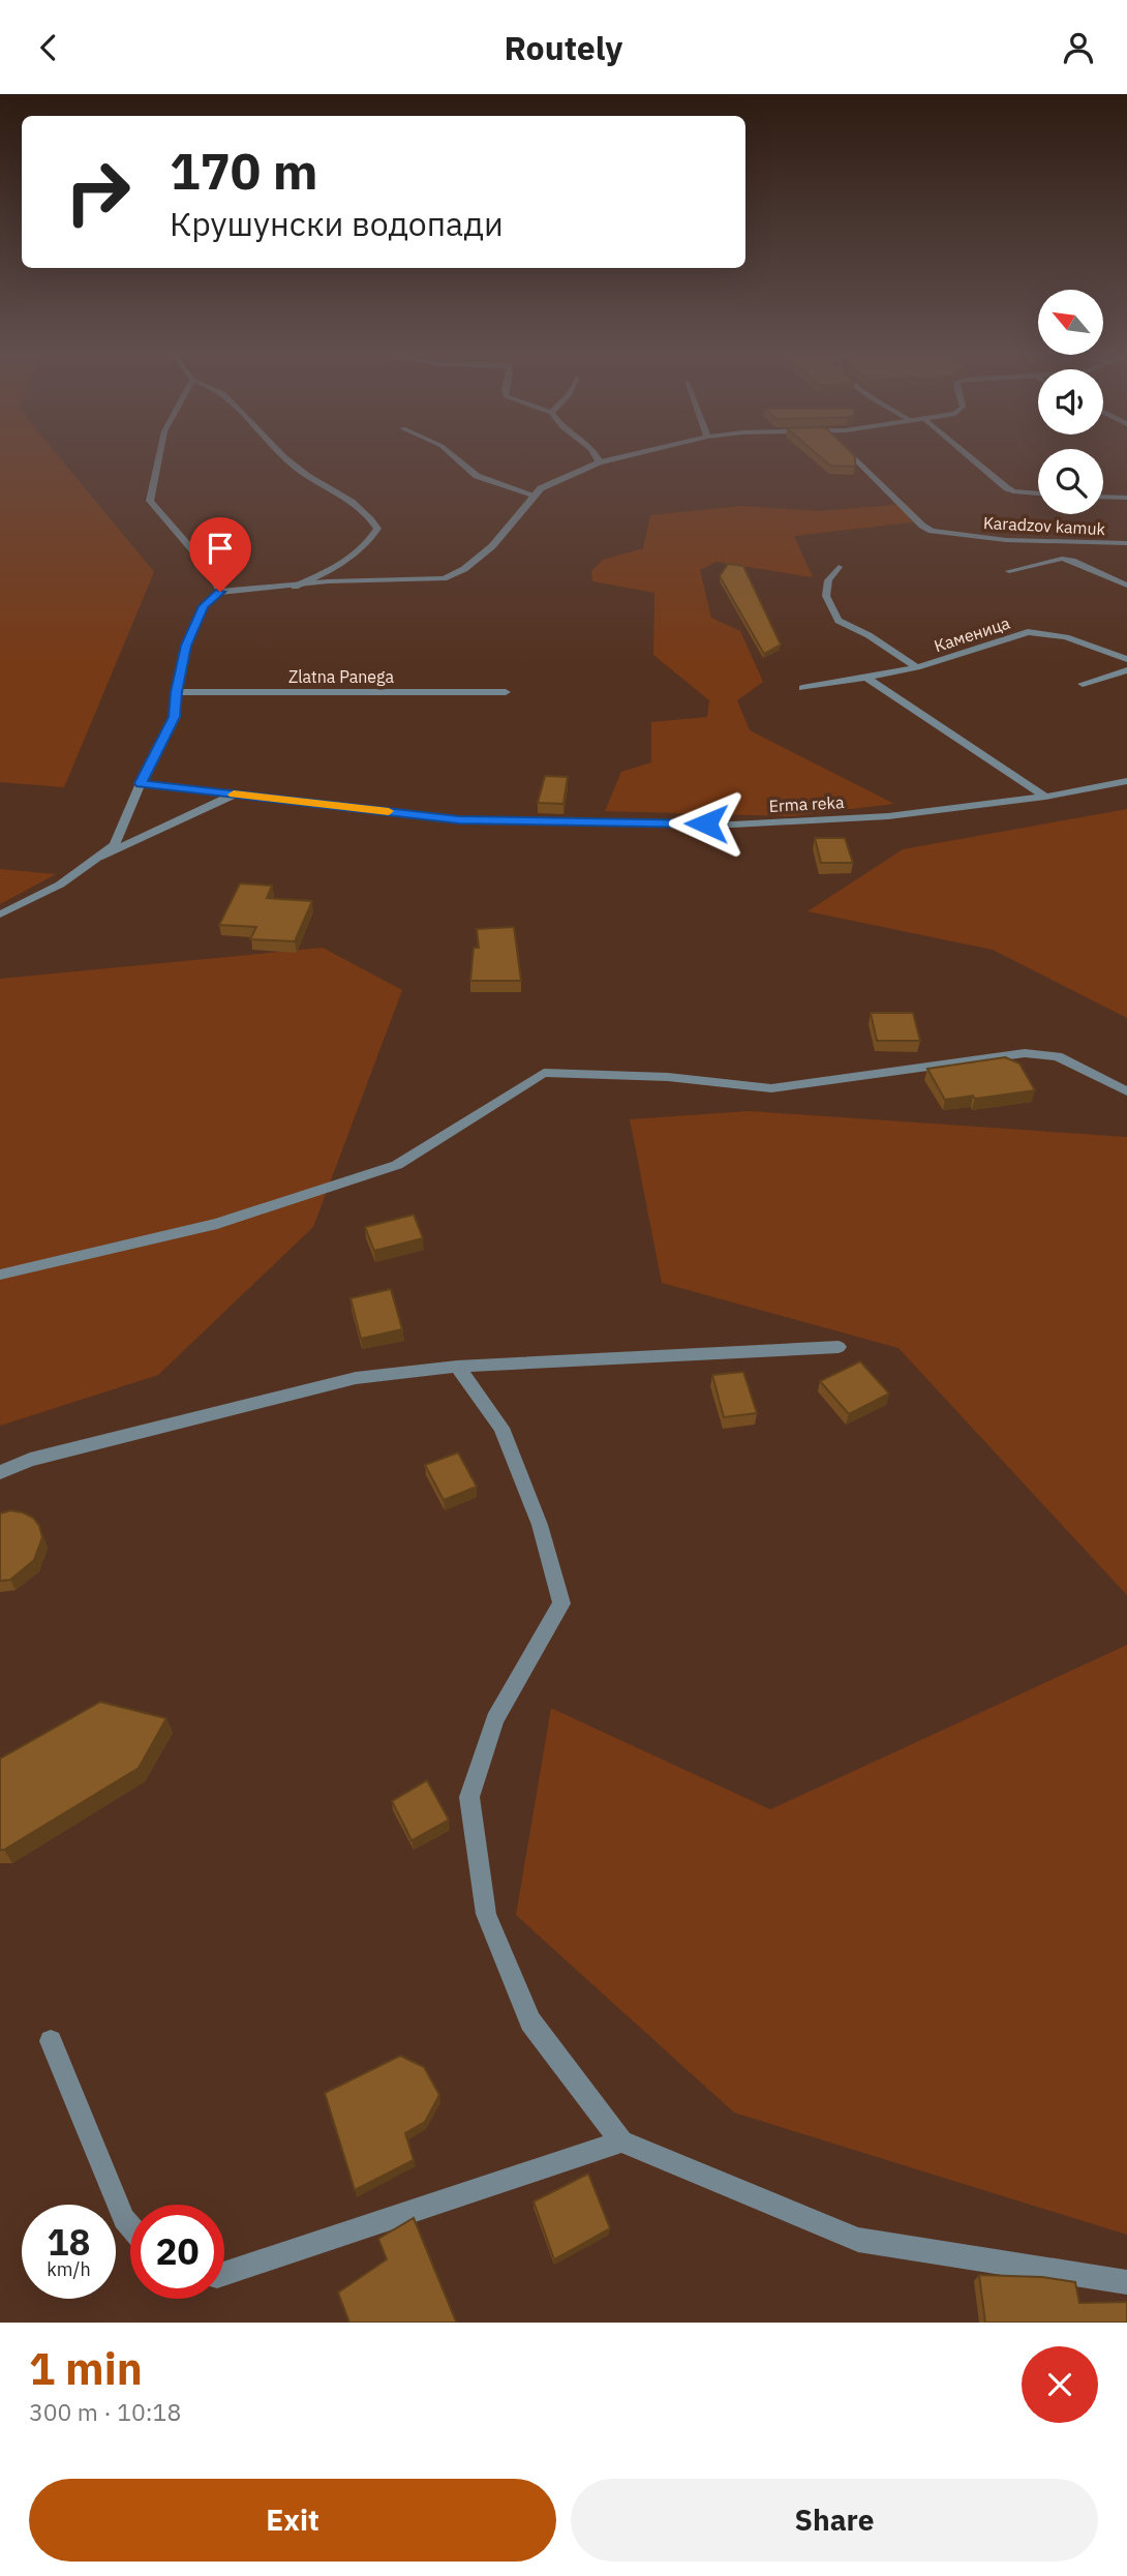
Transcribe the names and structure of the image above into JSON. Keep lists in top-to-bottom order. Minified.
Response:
{"streets":{"street":["Karadzov kamuk","Каменица","Zlatna Panega","Erma reka"]},"north":"top left","page":{"header":"Routely","turn":["170 m","Крушунски водопади"],"speed":"18 km/h","limit":"20","heading":["1 min","300 m · 10:18"],"buttons":["Exit","Share"]}}
